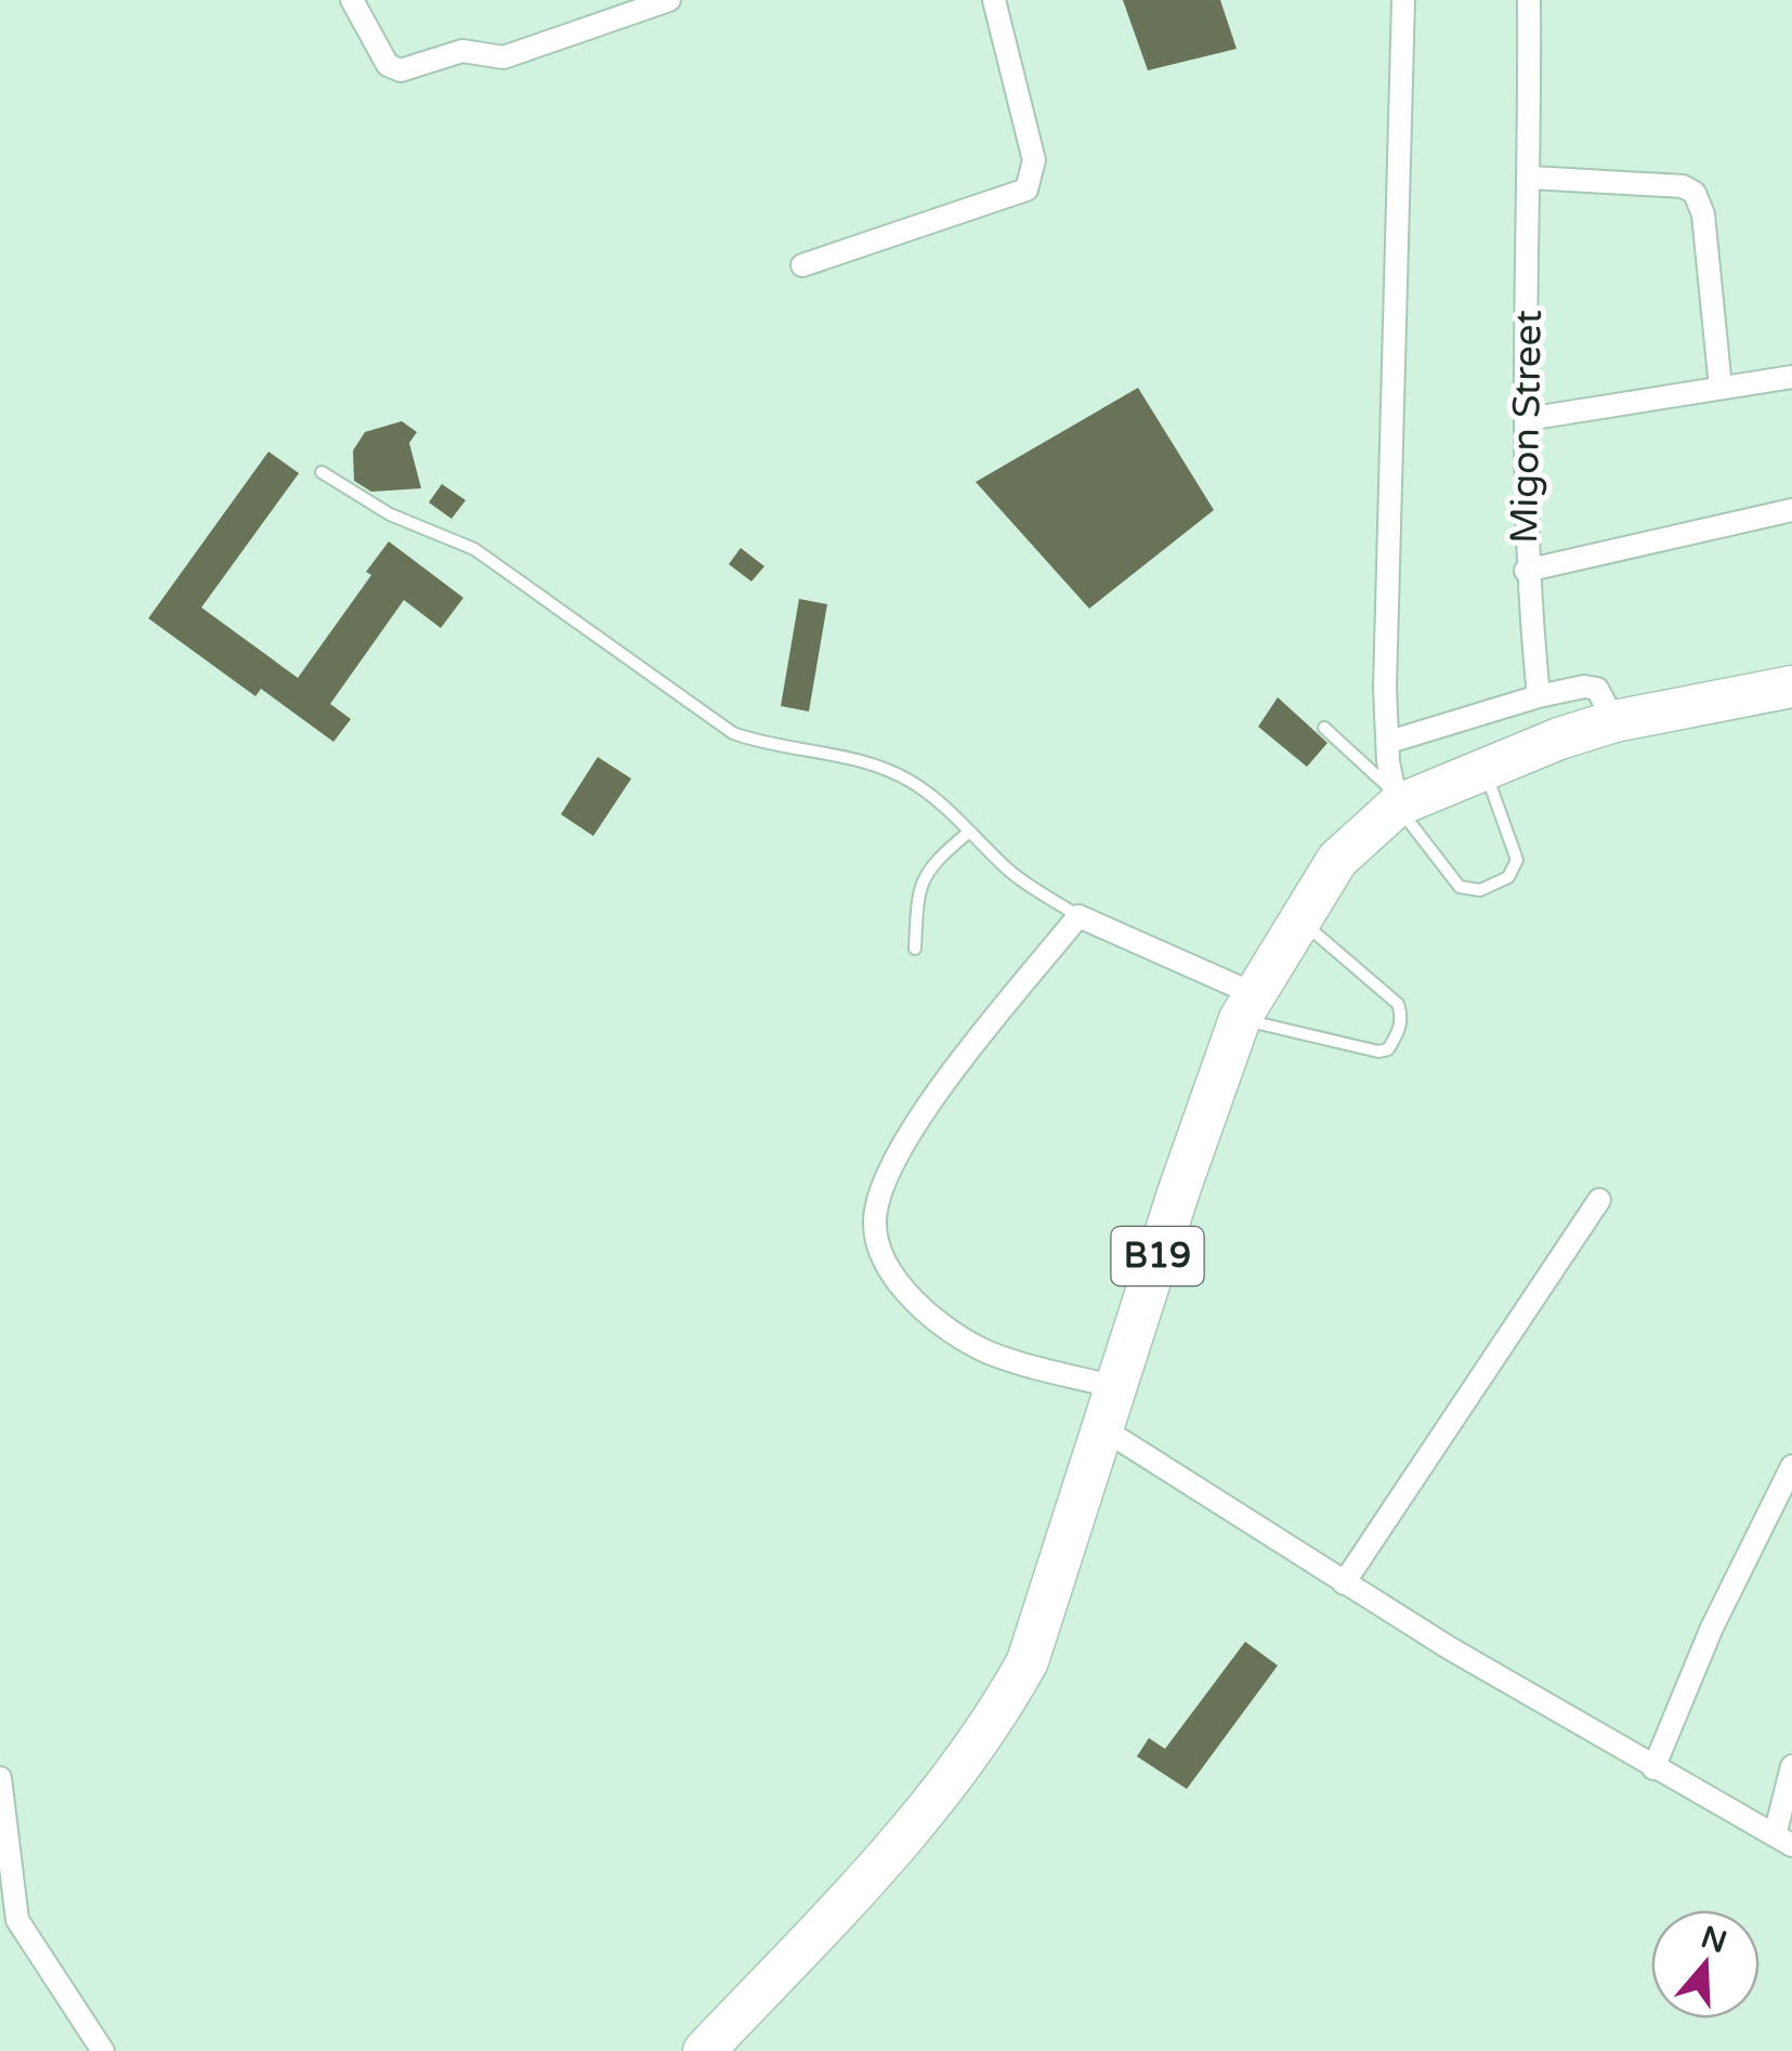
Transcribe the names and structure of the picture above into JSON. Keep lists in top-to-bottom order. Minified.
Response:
{"streets":{"highway":["B19"],"street":["Migon Street"]},"north":"top"}
